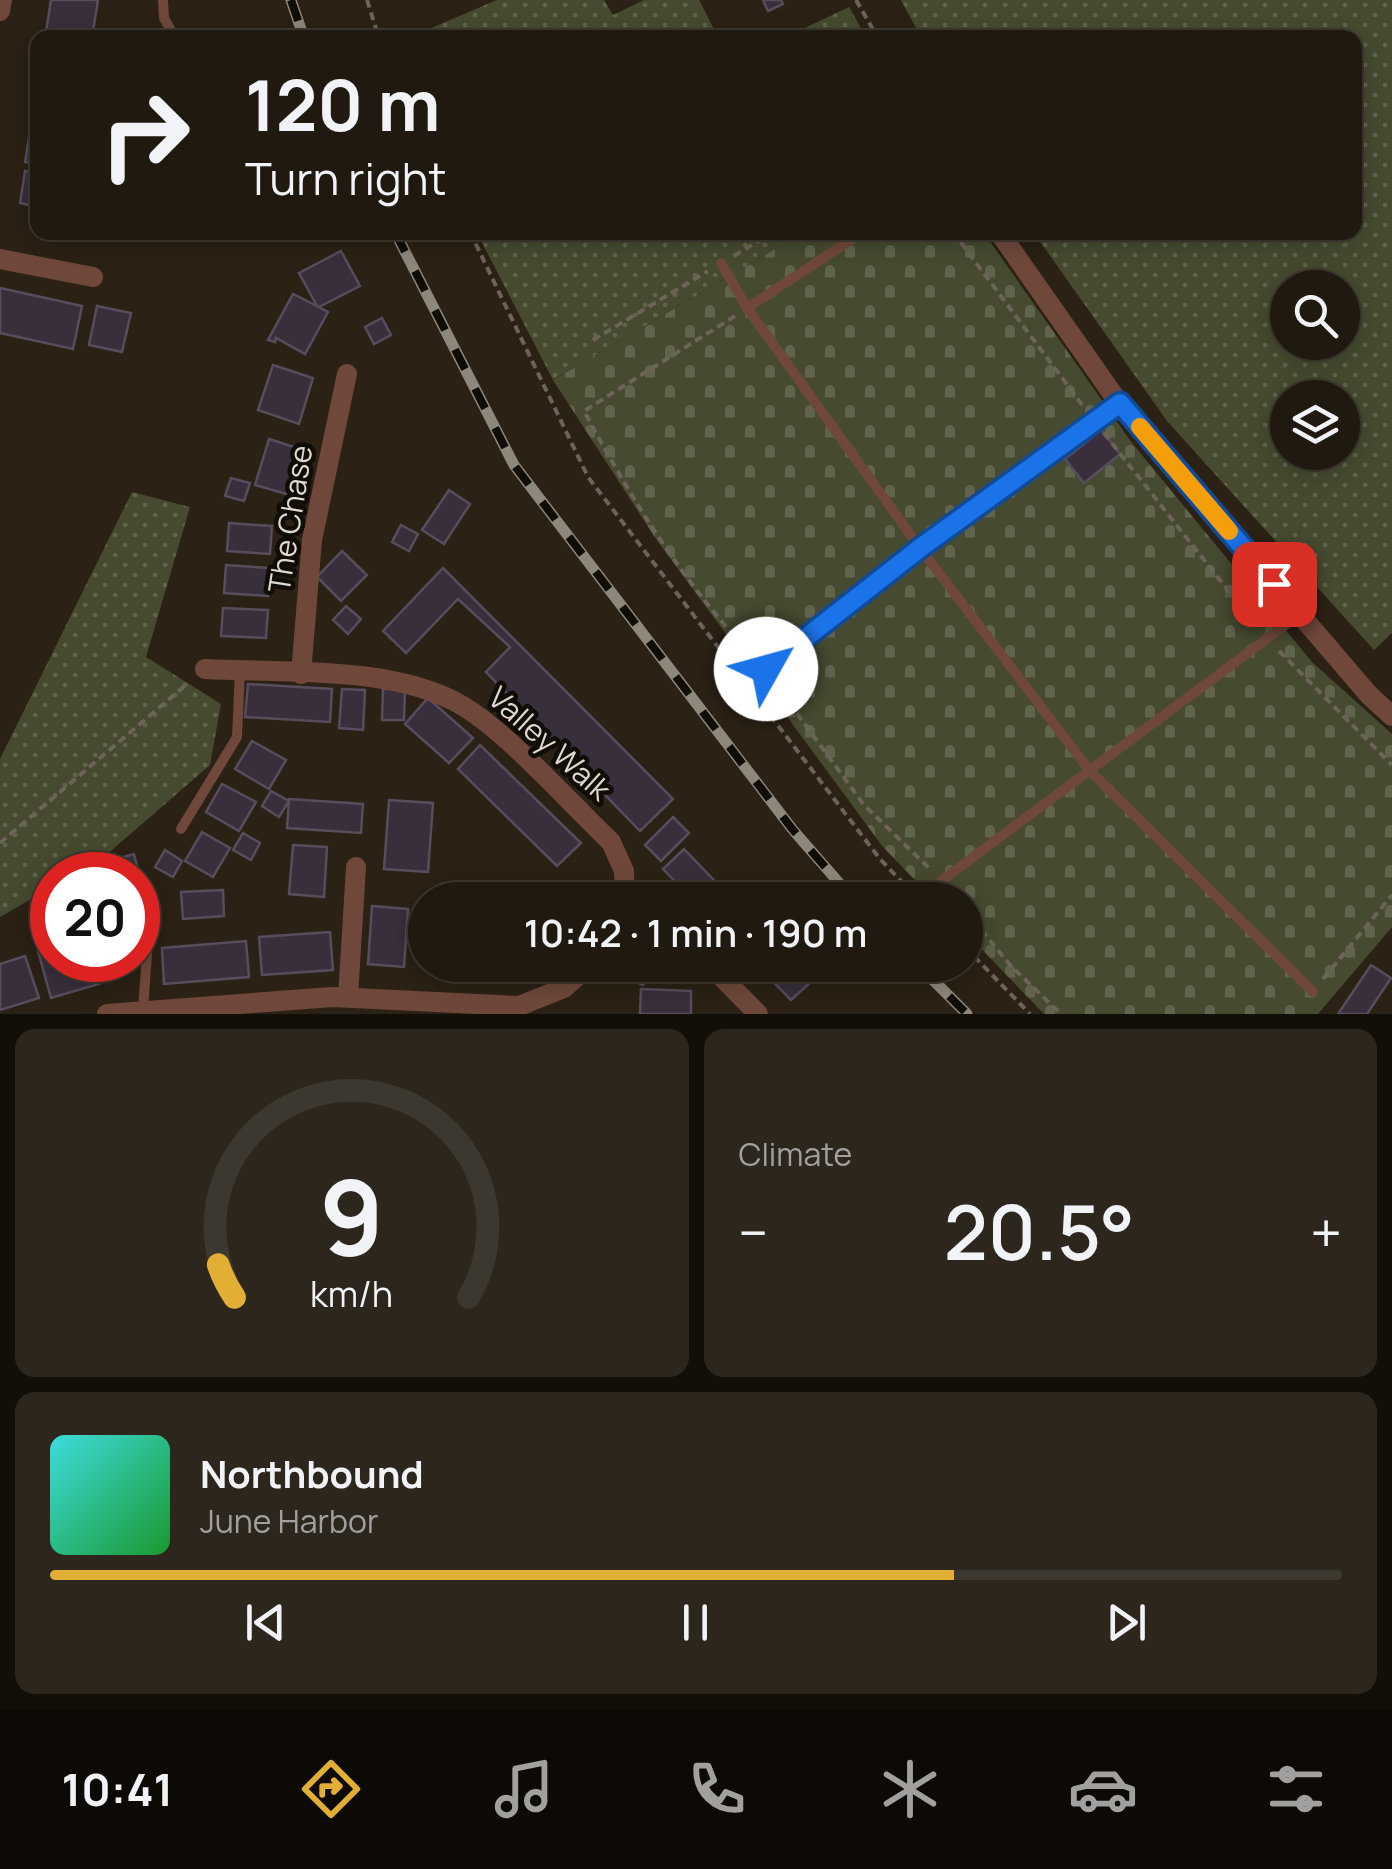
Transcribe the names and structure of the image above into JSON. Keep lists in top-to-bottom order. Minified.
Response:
{"streets":{"street":["The Chase","Valley Walk"]},"crossings":[["The Chase","Valley Walk"]],"page":{"turn":["120 m","Turn right"],"limit":"20","trip":"10:42 · 1 min · 190 m","tile":"Climate","heat":["−","20.5°","+"],"song":["Northbound","June Harbor"],"tabs":"10:41","gauge":["9","km/h"]}}
